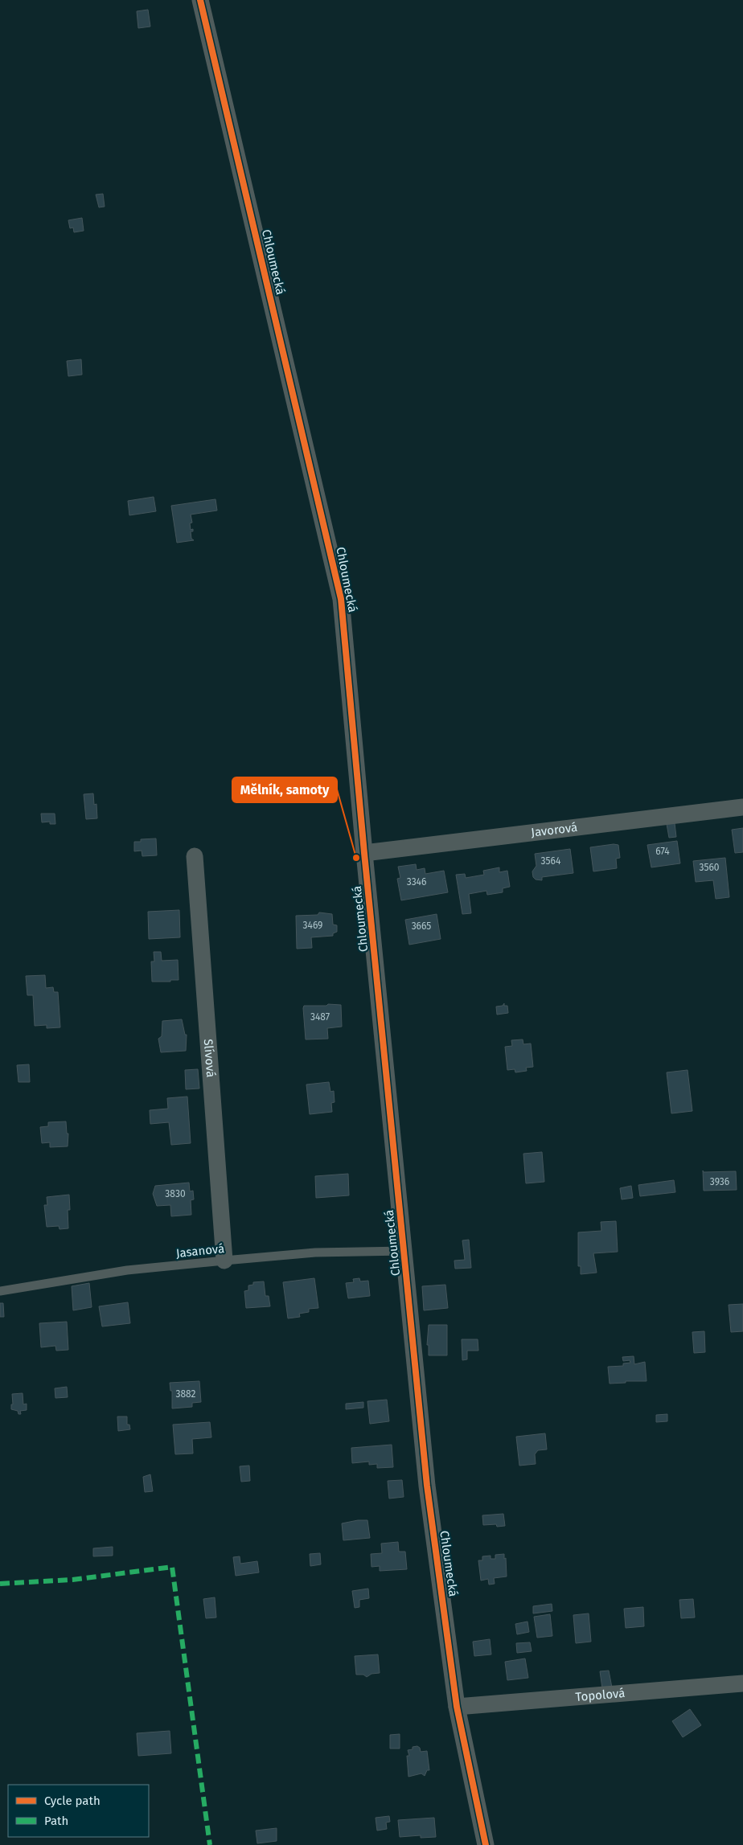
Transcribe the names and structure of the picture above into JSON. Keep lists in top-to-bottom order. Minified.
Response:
{"streets":{"street":["Chloumecká","Javorová","Slívová","Topolová"],"lane":["Jasanová"]},"crossings":[["Chloumecká","Javorová"],["Chloumecká","Jasanová"],["Chloumecká","Topolová"],["Slívová","Jasanová"]],"places":["Mělník, samoty"],"house_numbers":["674","3564","3560","3346","3469","3665","3487","3936","3830","3882"],"legend":["Cycle path","Path"]}
